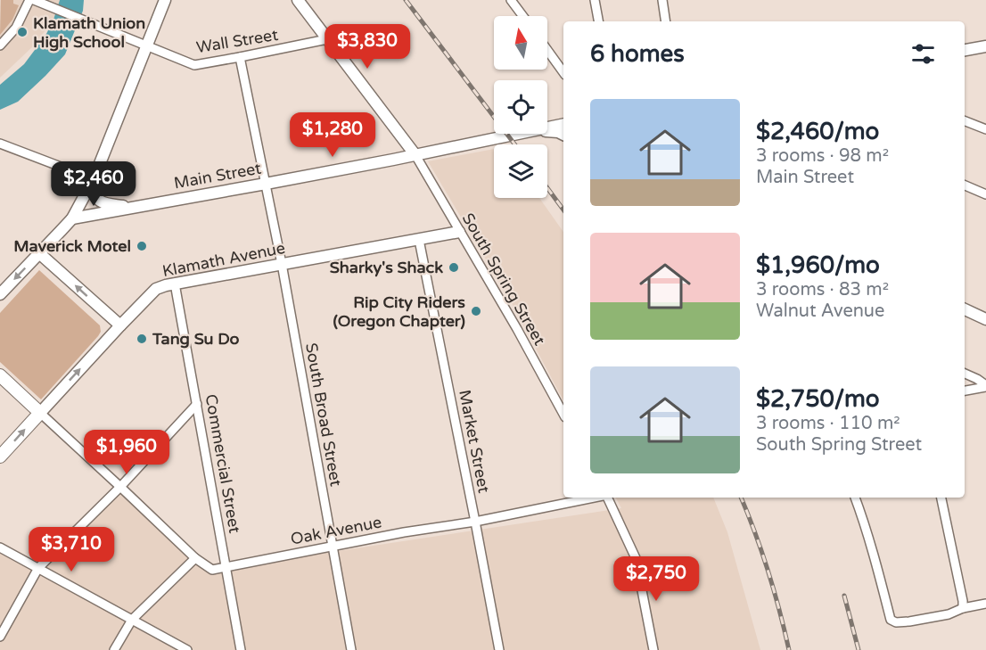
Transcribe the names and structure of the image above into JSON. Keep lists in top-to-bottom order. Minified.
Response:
{"streets":{"main road":["Klamath Avenue"],"street":["Wall Street","Main Street","South Spring Street","South Broad Street","Market Street","Commercial Street","Oak Avenue"]},"crossings":[["Wall Street","South Broad Street"],["Main Street","South Spring Street"],["Main Street","South Broad Street"],["Klamath Avenue","South Spring Street"],["Klamath Avenue","South Broad Street"],["Klamath Avenue","Market Street"],["Klamath Avenue","Commercial Street"],["Klamath Avenue","Oak Avenue"],["South Broad Street","Oak Avenue"],["Market Street","Oak Avenue"],["Commercial Street","Oak Avenue"]],"places":["Klamath Union High School","Maverick Motel","Sharky's Shack","Rip City Riders (Oregon Chapter)","Tang Su Do"],"north":"top","page":{"heading":"6 homes","price":["$3,830","$1,280","$2,460","$1,960","$3,710","$2,750"],"list":[{"name":"$2,460/mo","note":"3 rooms · 98 m² · Main Street"},{"name":"$1,960/mo","note":"3 rooms · 83 m² · Walnut Avenue"},{"name":"$2,750/mo","note":"3 rooms · 110 m² · South Spring Street"}]}}
